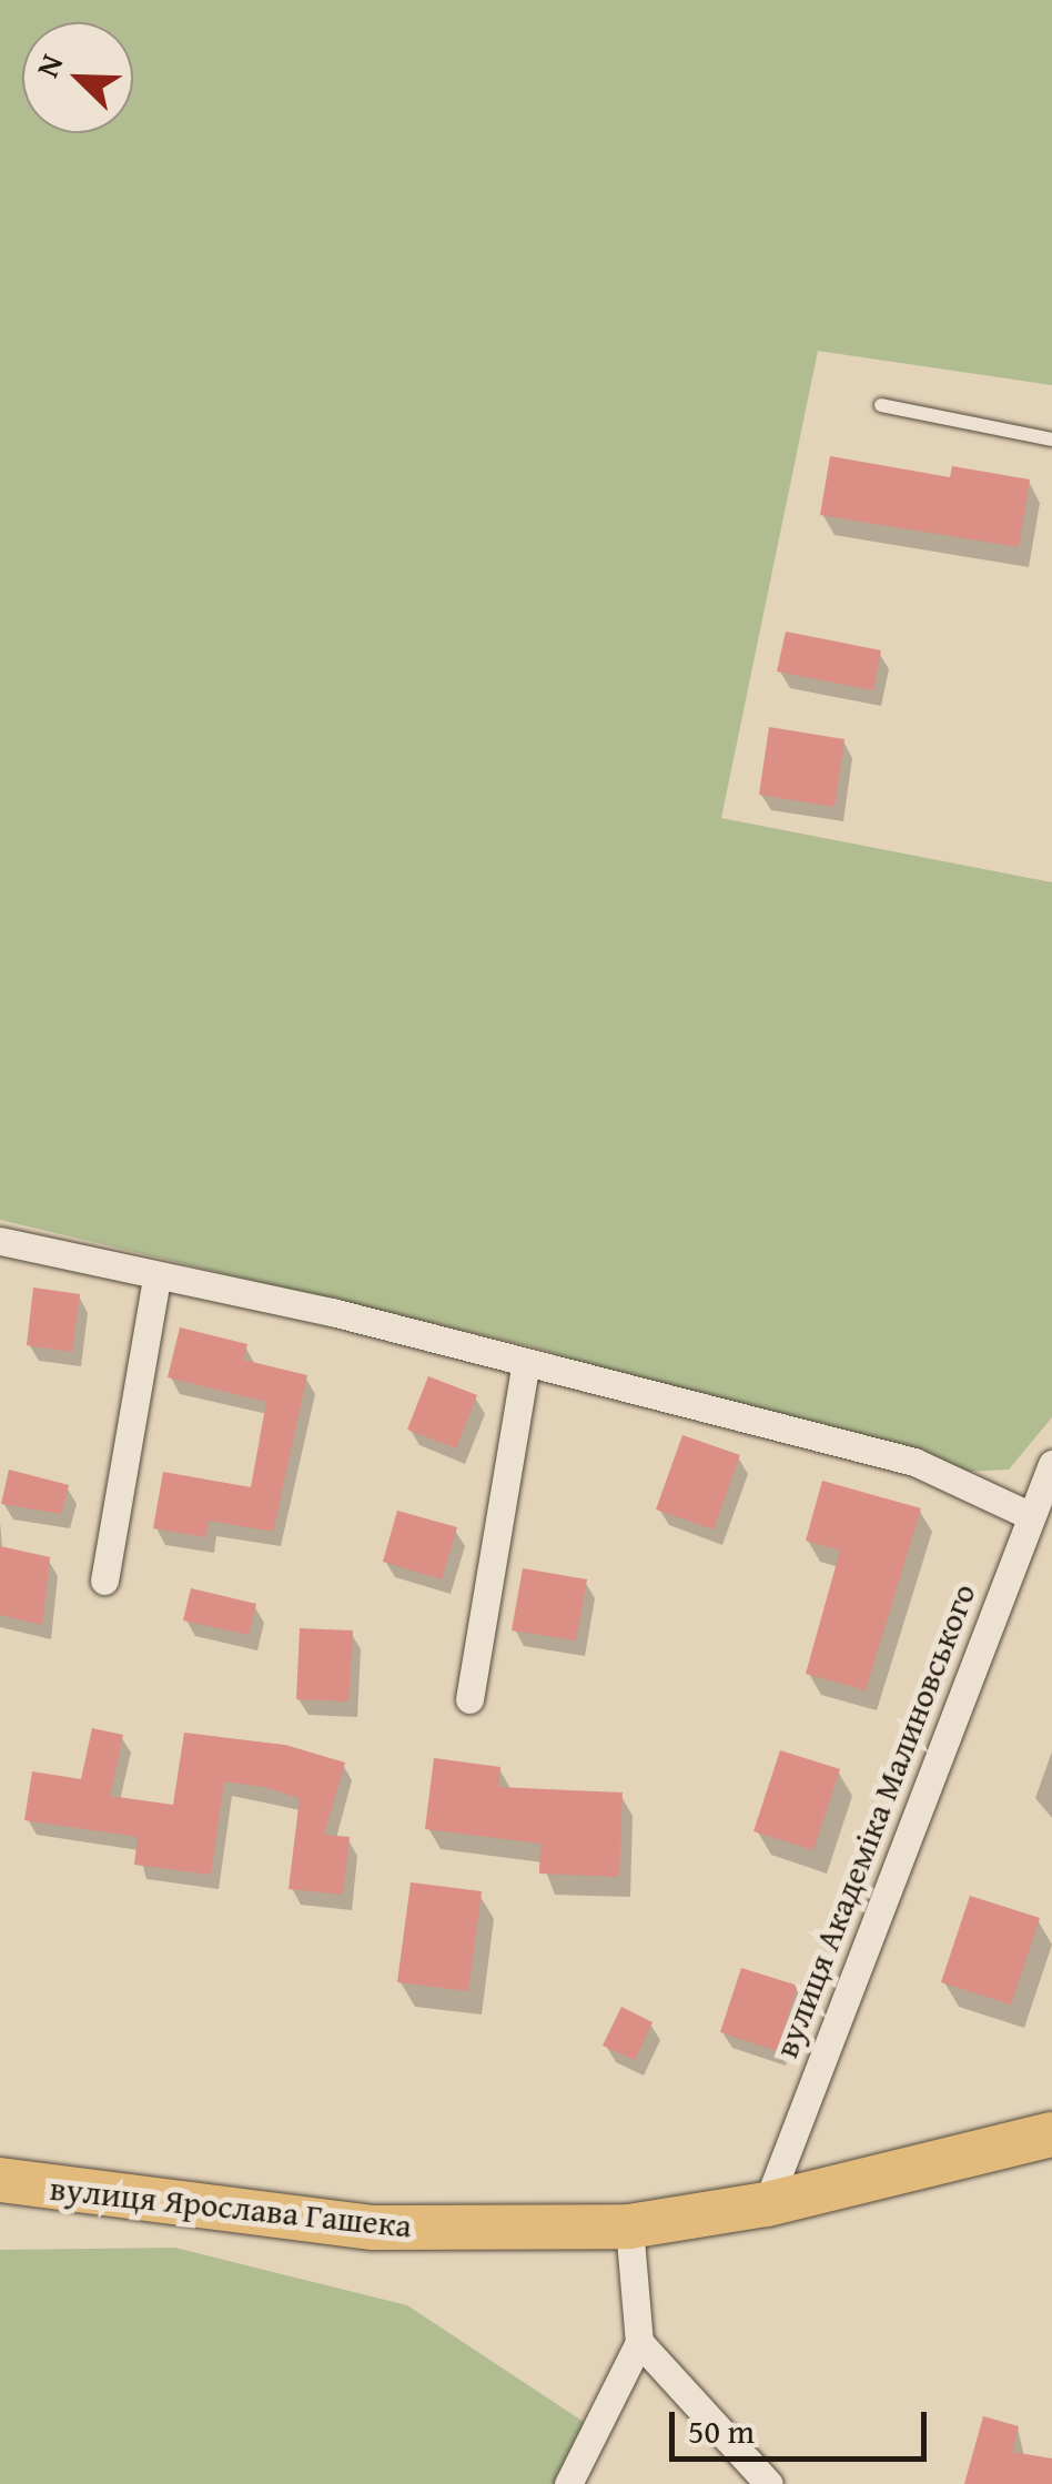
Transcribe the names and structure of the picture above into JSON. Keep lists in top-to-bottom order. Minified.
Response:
{"streets":{"main road":["вулиця Ярослава Гашека"],"street":["вулиця Академіка Малиновського"]},"crossings":[["вулиця Академіка Малиновського","вулиця Ярослава Гашека"]],"scale_bar":"50 m","north":"top left"}
